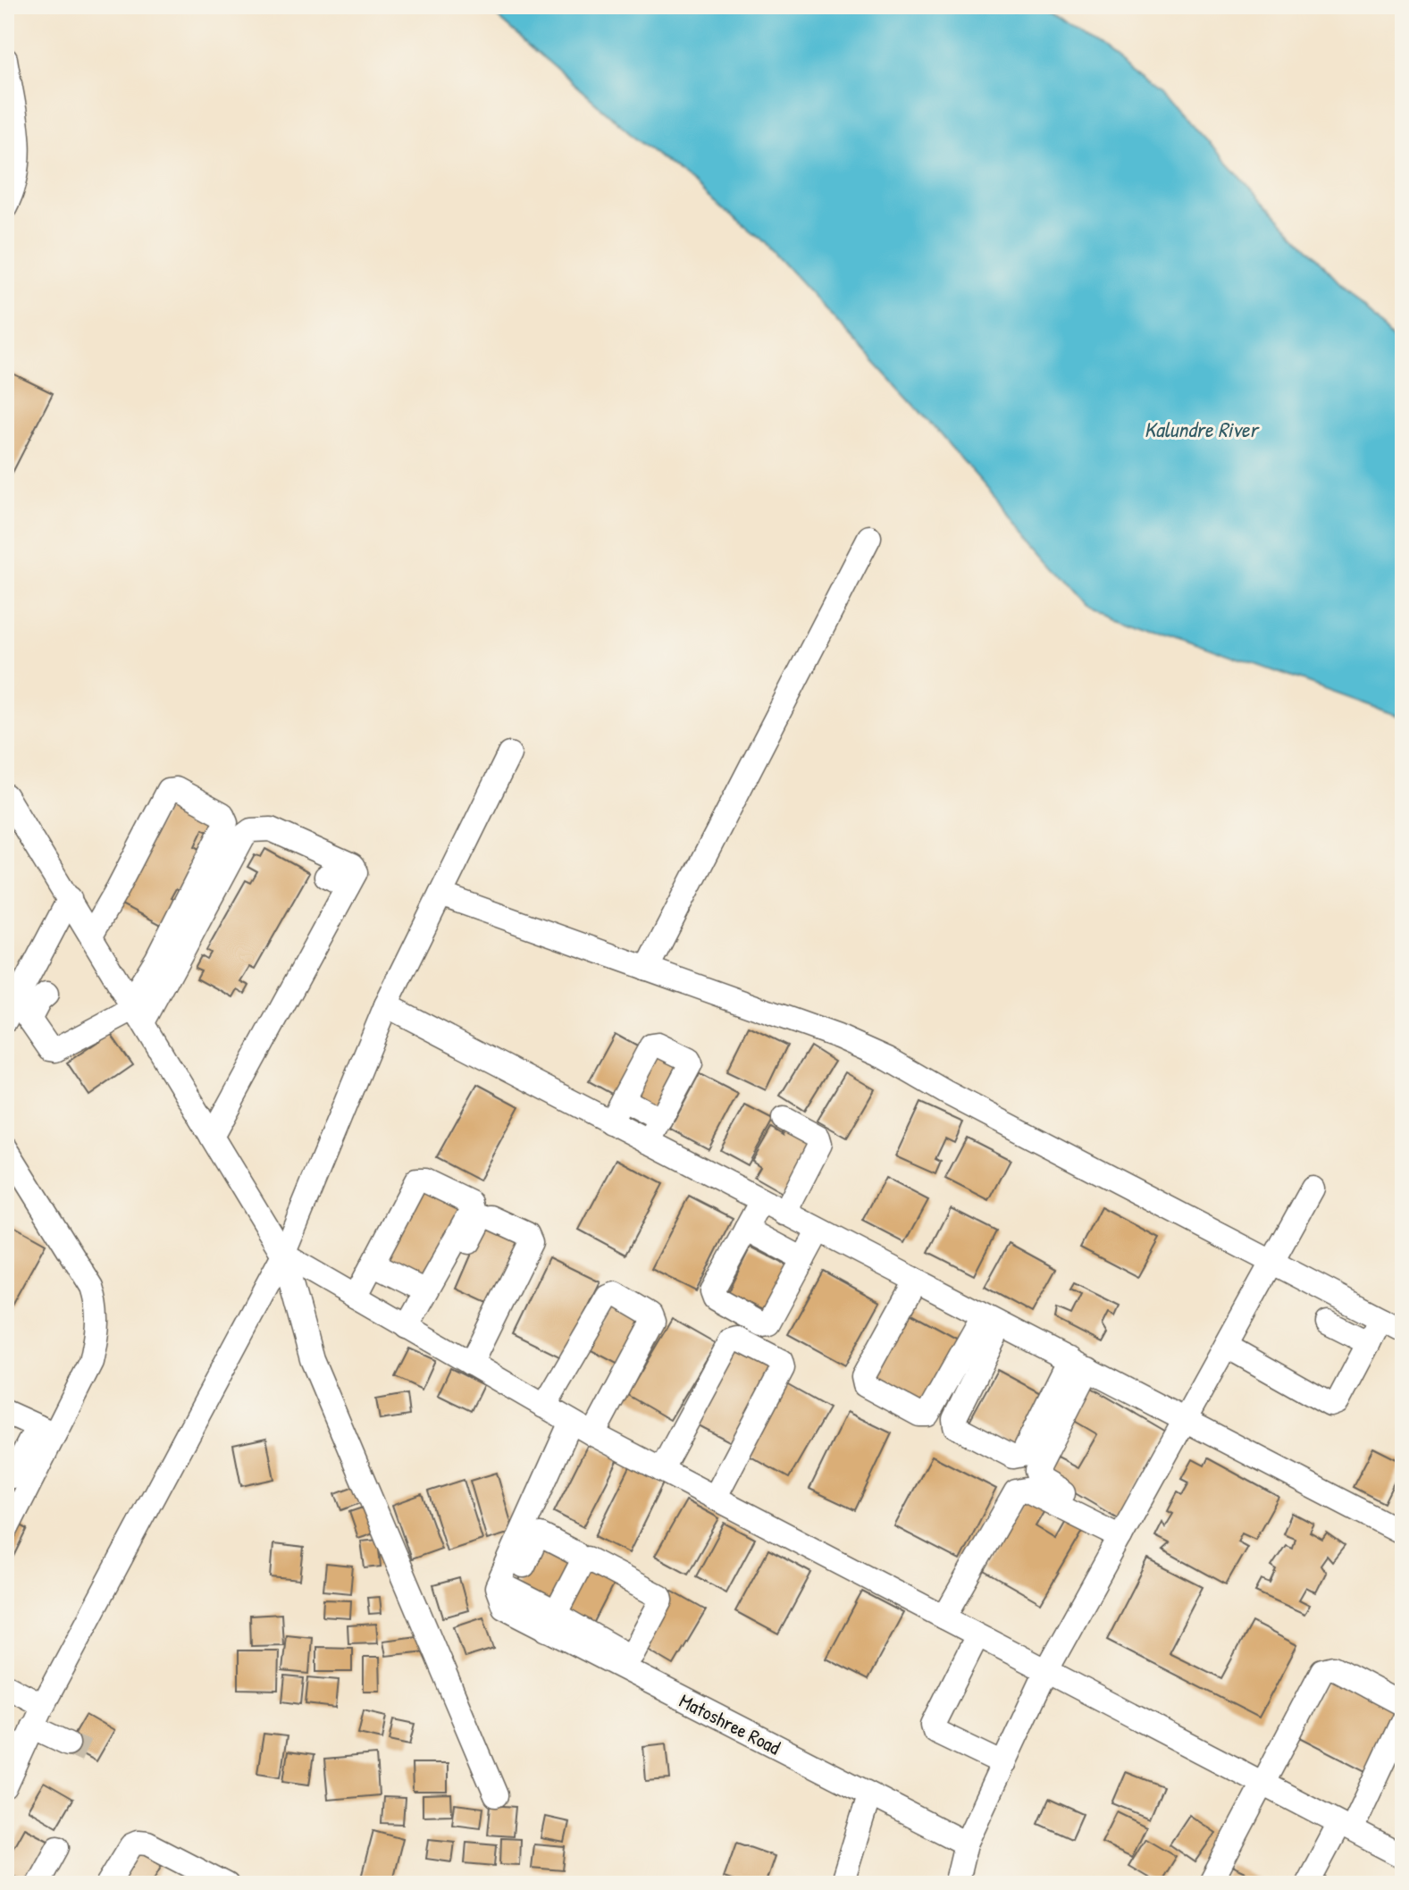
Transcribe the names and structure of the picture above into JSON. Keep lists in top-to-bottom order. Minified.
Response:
{"streets":{"street":["Matoshree Road"]},"water":["Kalundre River"]}
